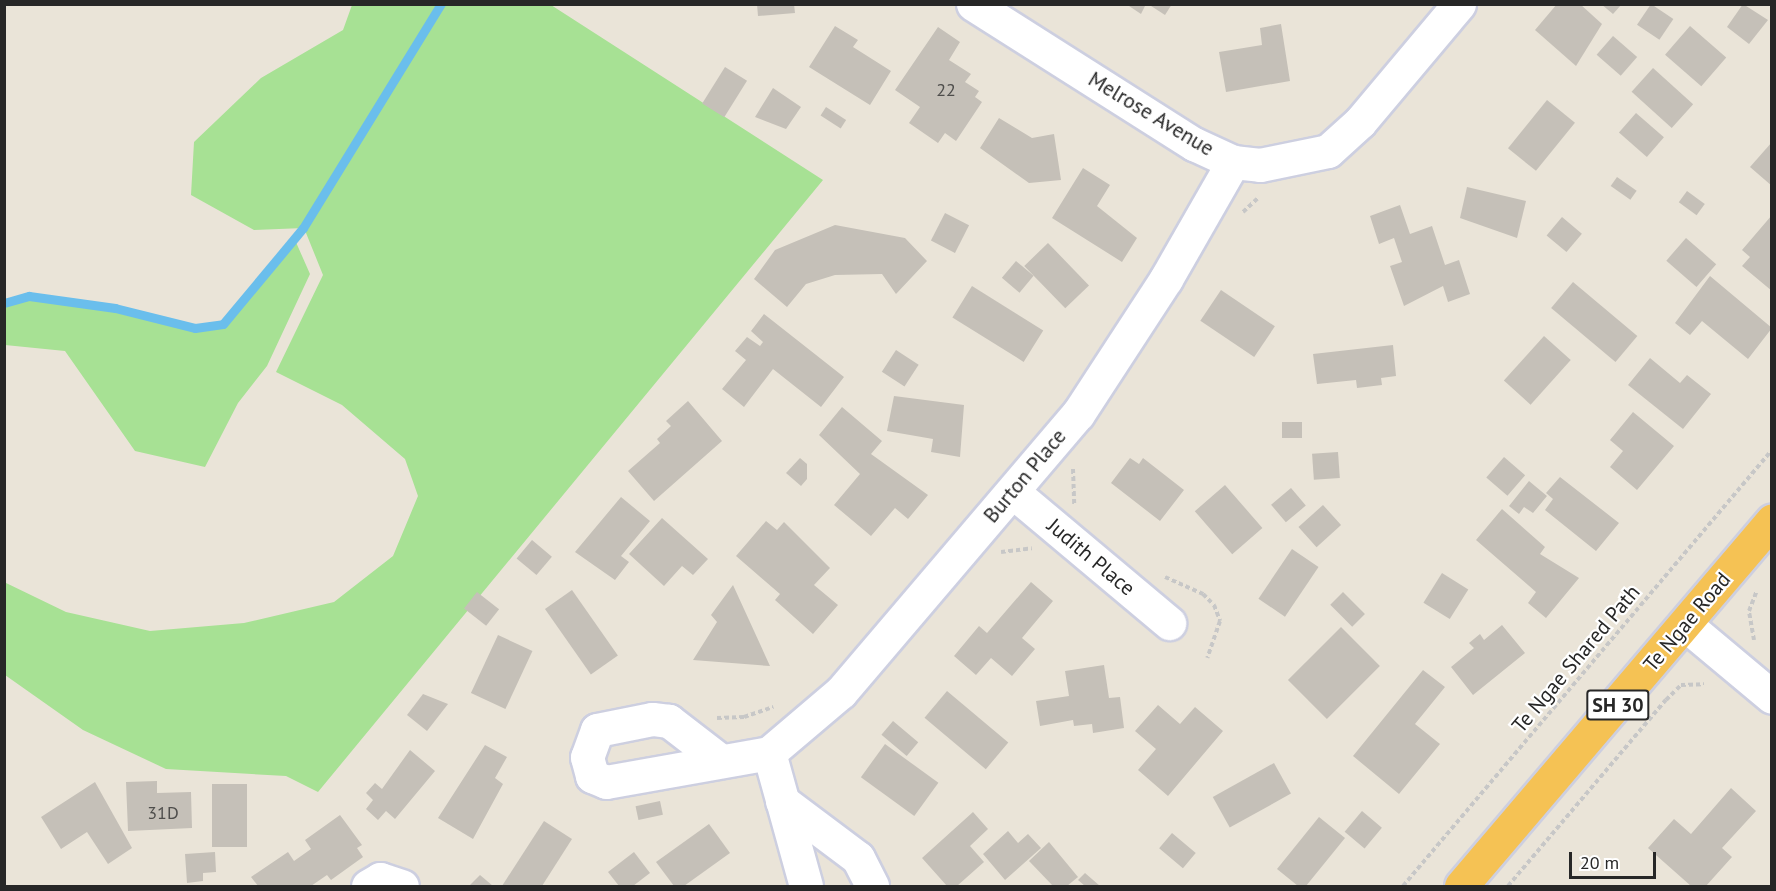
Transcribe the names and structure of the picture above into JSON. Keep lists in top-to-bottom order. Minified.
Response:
{"streets":{"highway":["Te Ngae Road","SH 30"],"street":["Melrose Avenue","Burton Place","Judith Place"],"path":["Te Ngae Shared Path"]},"crossings":[["Melrose Avenue","Burton Place"],["Burton Place","Judith Place"]],"house_numbers":["22","31D"],"scale_bar":"20 m"}
